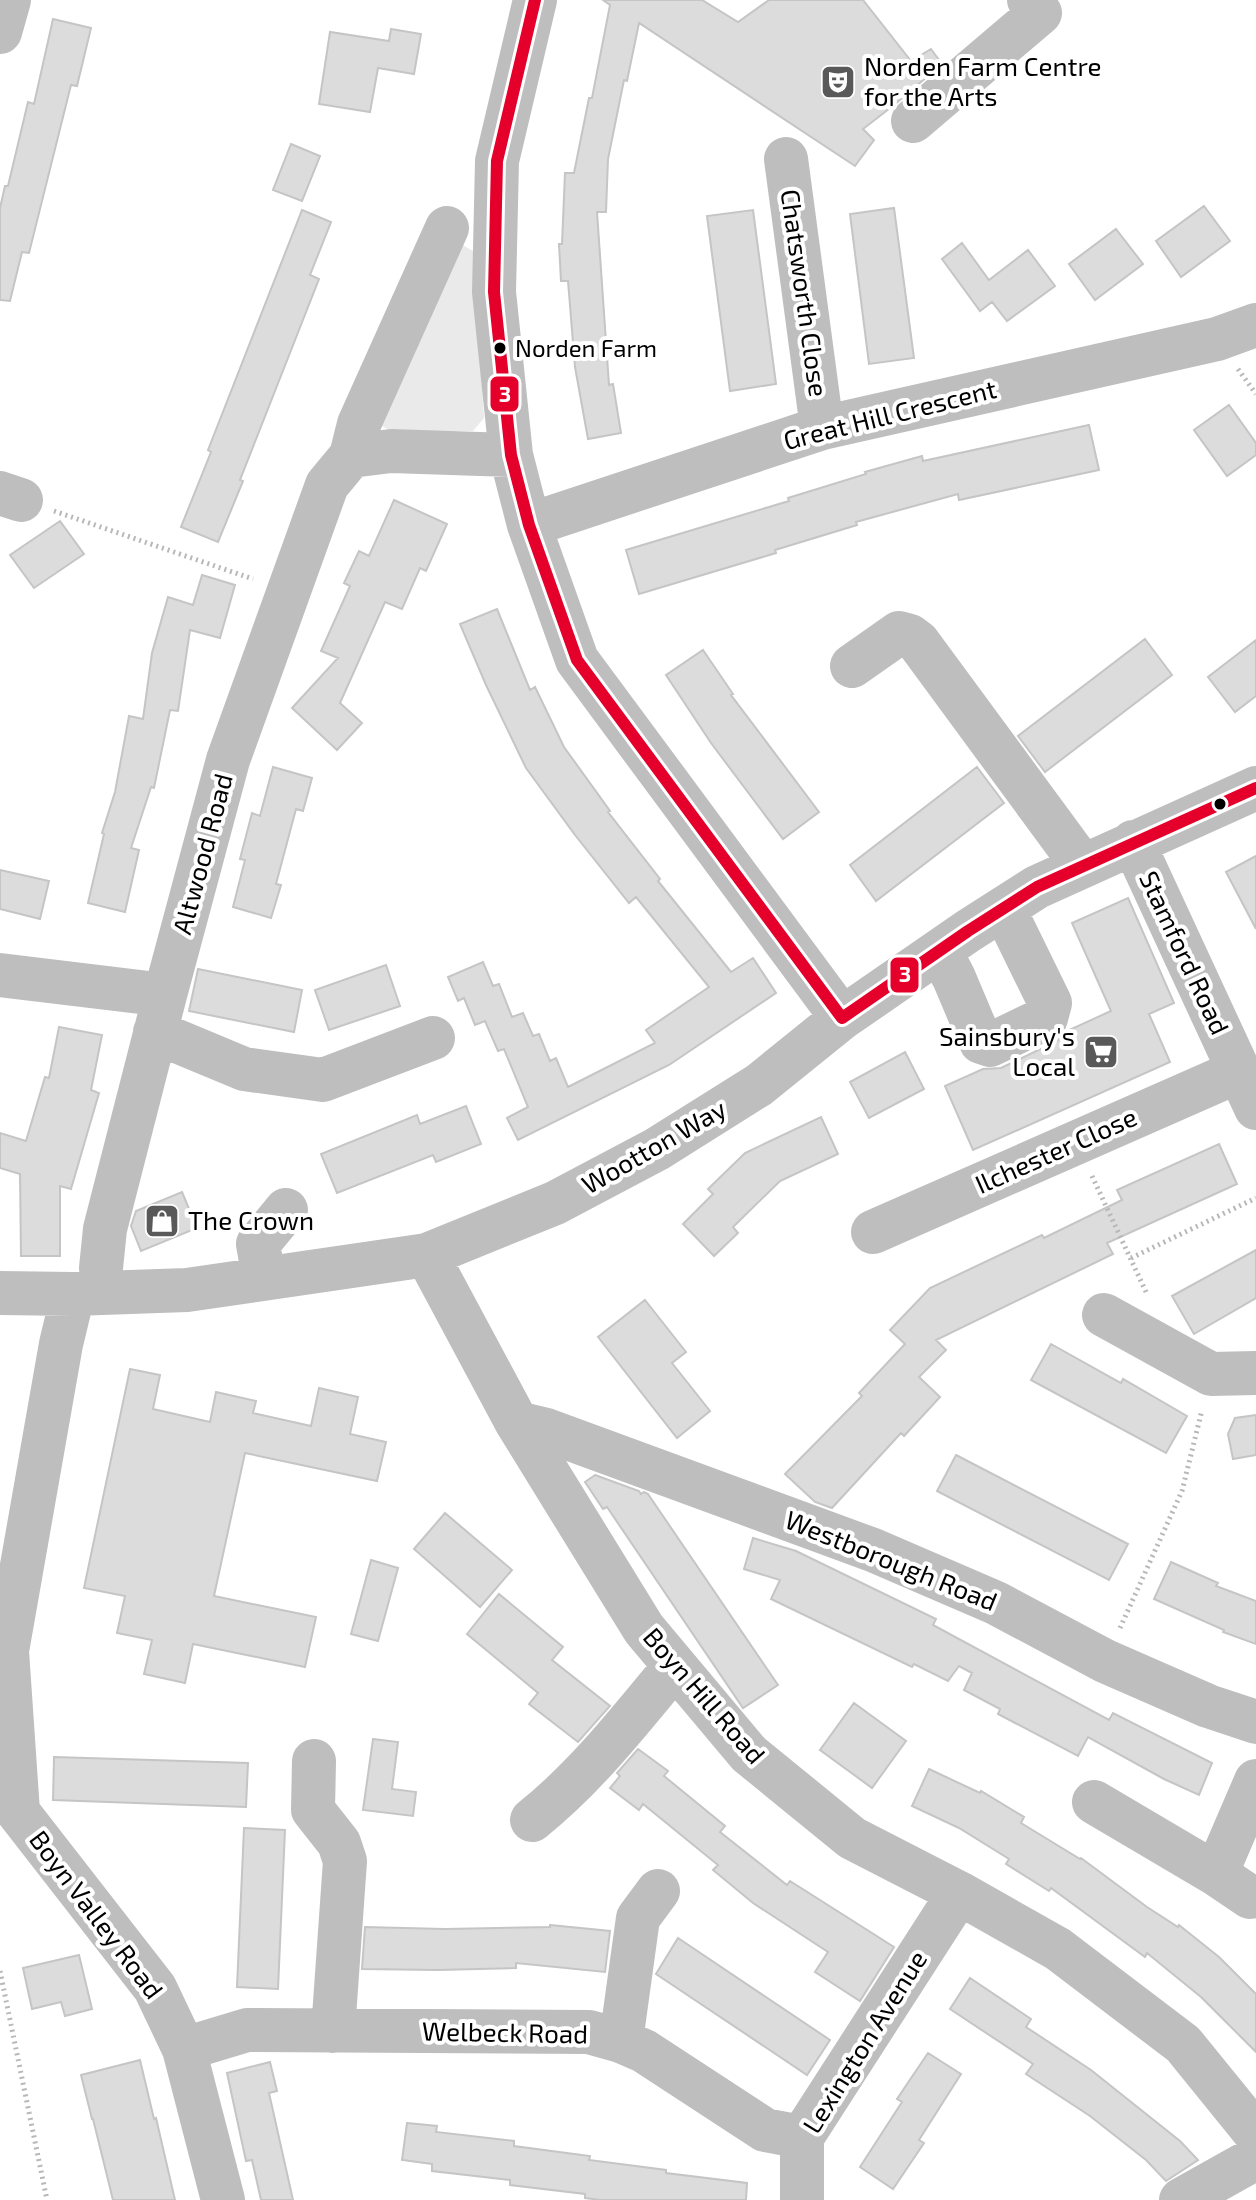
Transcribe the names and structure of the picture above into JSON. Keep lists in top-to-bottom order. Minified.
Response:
{"streets":{"street":["Chatsworth Close","Great Hill Crescent","Altwood Road","Stamford Road","Wootton Way","Ilchester Close","Westborough Road","Boyn Hill Road","Boyn Valley Road","Welbeck Road","Lexington Avenue"]},"crossings":[["Chatsworth Close","Great Hill Crescent"],["Altwood Road","Wootton Way"],["Altwood Road","Boyn Valley Road"],["Stamford Road","Wootton Way"],["Stamford Road","Ilchester Close"],["Wootton Way","Boyn Hill Road"],["Wootton Way","Boyn Valley Road"],["Westborough Road","Boyn Hill Road"],["Boyn Hill Road","Lexington Avenue"],["Boyn Valley Road","Welbeck Road"],["Welbeck Road","Lexington Avenue"]],"places":{"theatre":["Norden Farm Centre for the Arts"],"other":["Norden Farm"],"supermarket":["Sainsbury's Local"],"shop":["The Crown"]},"lines":["transit line 3"]}
